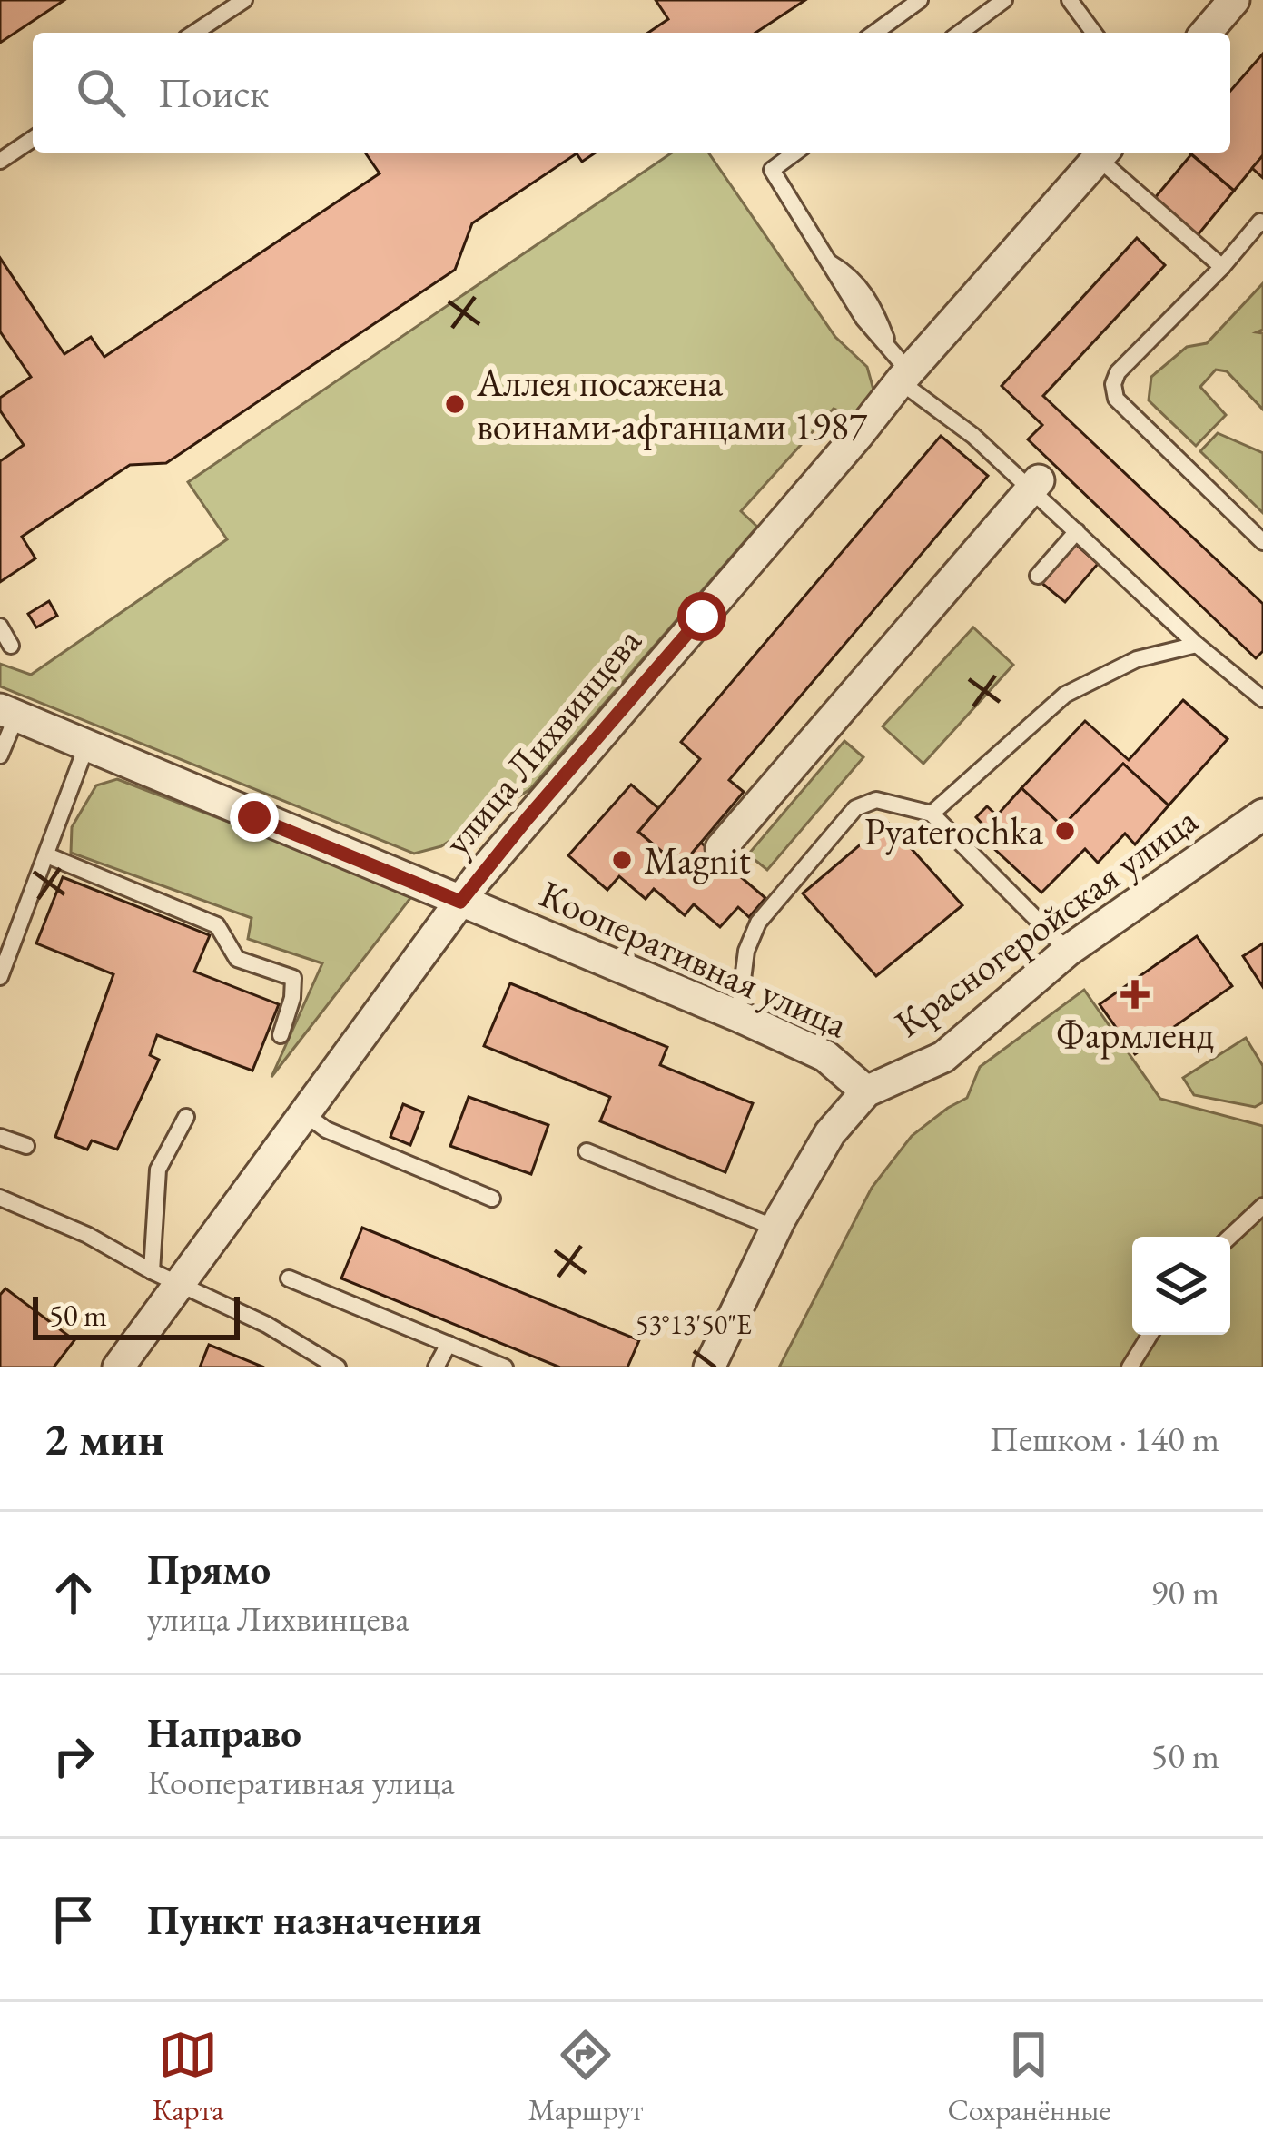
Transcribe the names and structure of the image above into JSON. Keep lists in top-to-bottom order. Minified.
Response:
{"streets":{"street":["улица Лихвинцева","Красногеройская улица","Кооперативная улица"]},"crossings":[["улица Лихвинцева","Кооперативная улица"],["Красногеройская улица","Кооперативная улица"]],"places":{"other":["Аллея посажена воинами-афганцами 1987","Pyaterochka","Magnit"],"health":["Фармленд"]},"scale_bar":"50 m","page":{"search":"Поиск","scale":"50 m","heading":["2 мин","Пешком · 140 m"],"list":[["Прямо","улица Лихвинцева","90 m"],["Направо","Кооперативная улица","50 m"],"Пункт назначения"],"nav":["Карта","Маршрут","Сохранённые"]},"coordinates":["53°13'50\"E"]}
